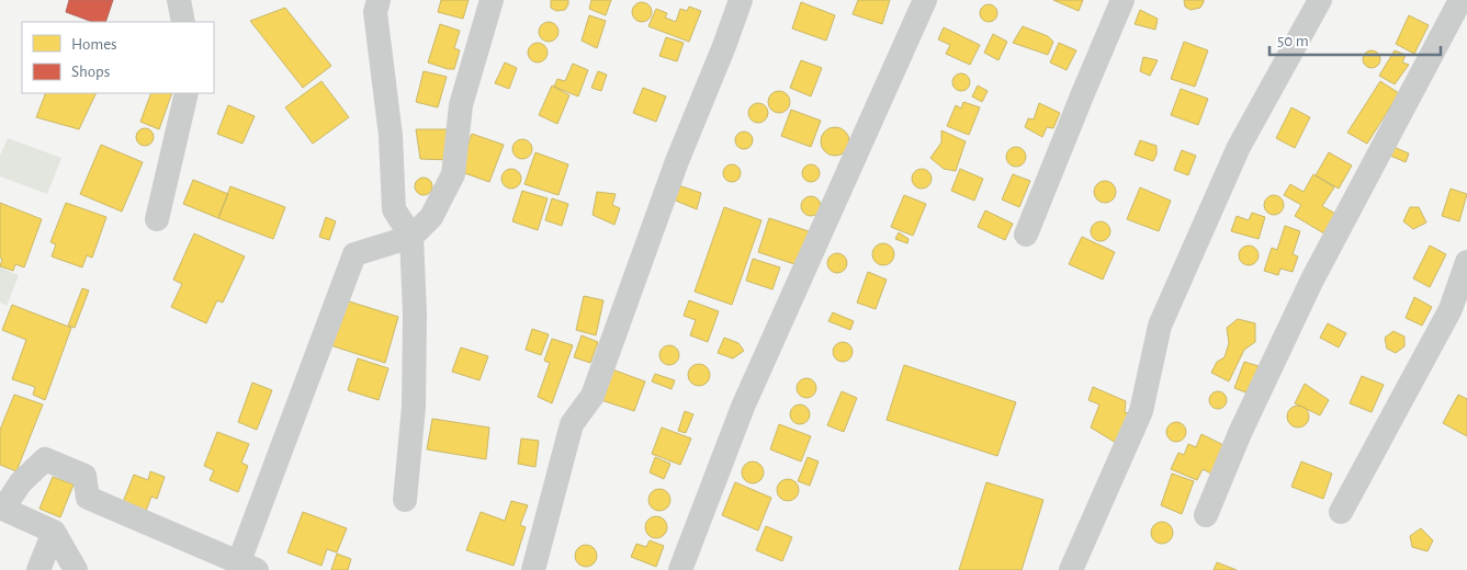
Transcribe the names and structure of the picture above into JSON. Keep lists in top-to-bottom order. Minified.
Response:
{"legend":["Homes","Shops"],"scale_bar":"50 m"}
